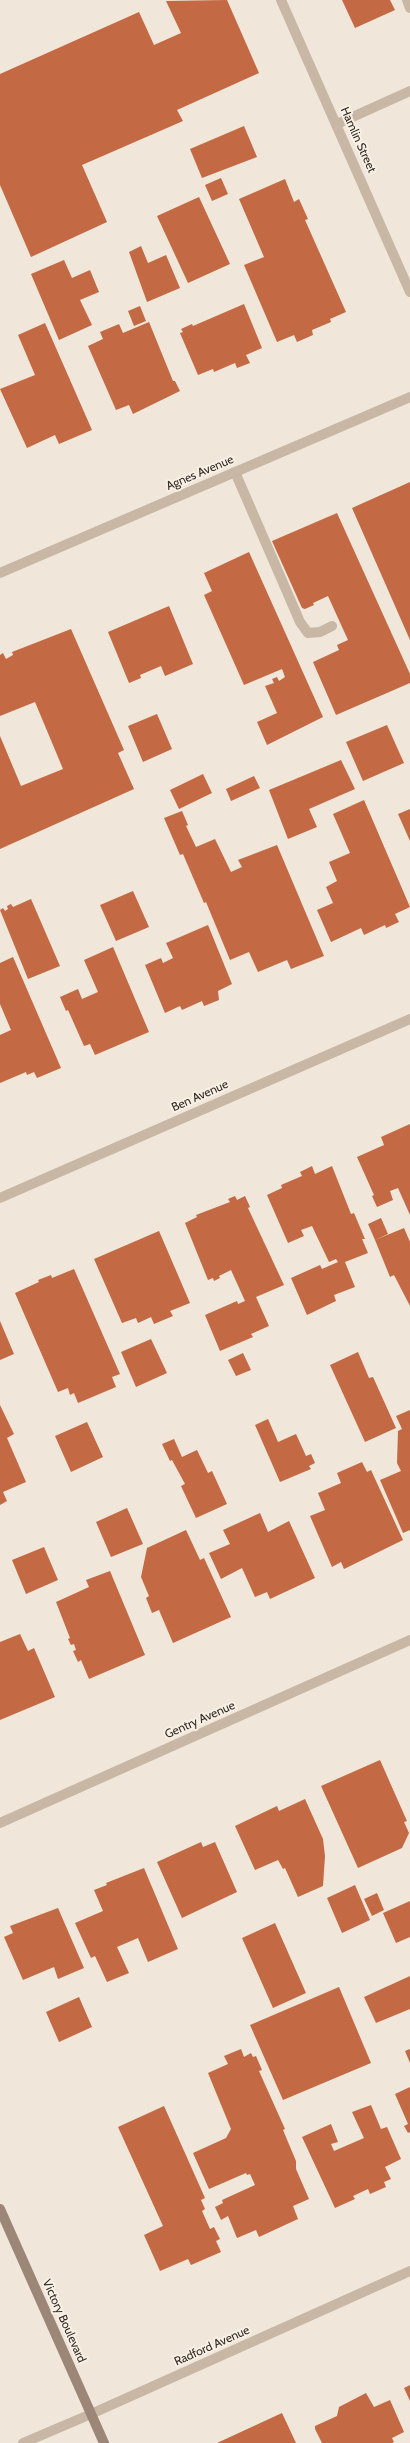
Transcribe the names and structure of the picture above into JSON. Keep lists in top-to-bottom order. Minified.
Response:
{"streets":{"main road":["Victory Boulevard"],"street":["Hamlin Street","Agnes Avenue","Ben Avenue","Gentry Avenue","Radford Avenue"]},"crossings":[["Victory Boulevard","Radford Avenue"]]}
